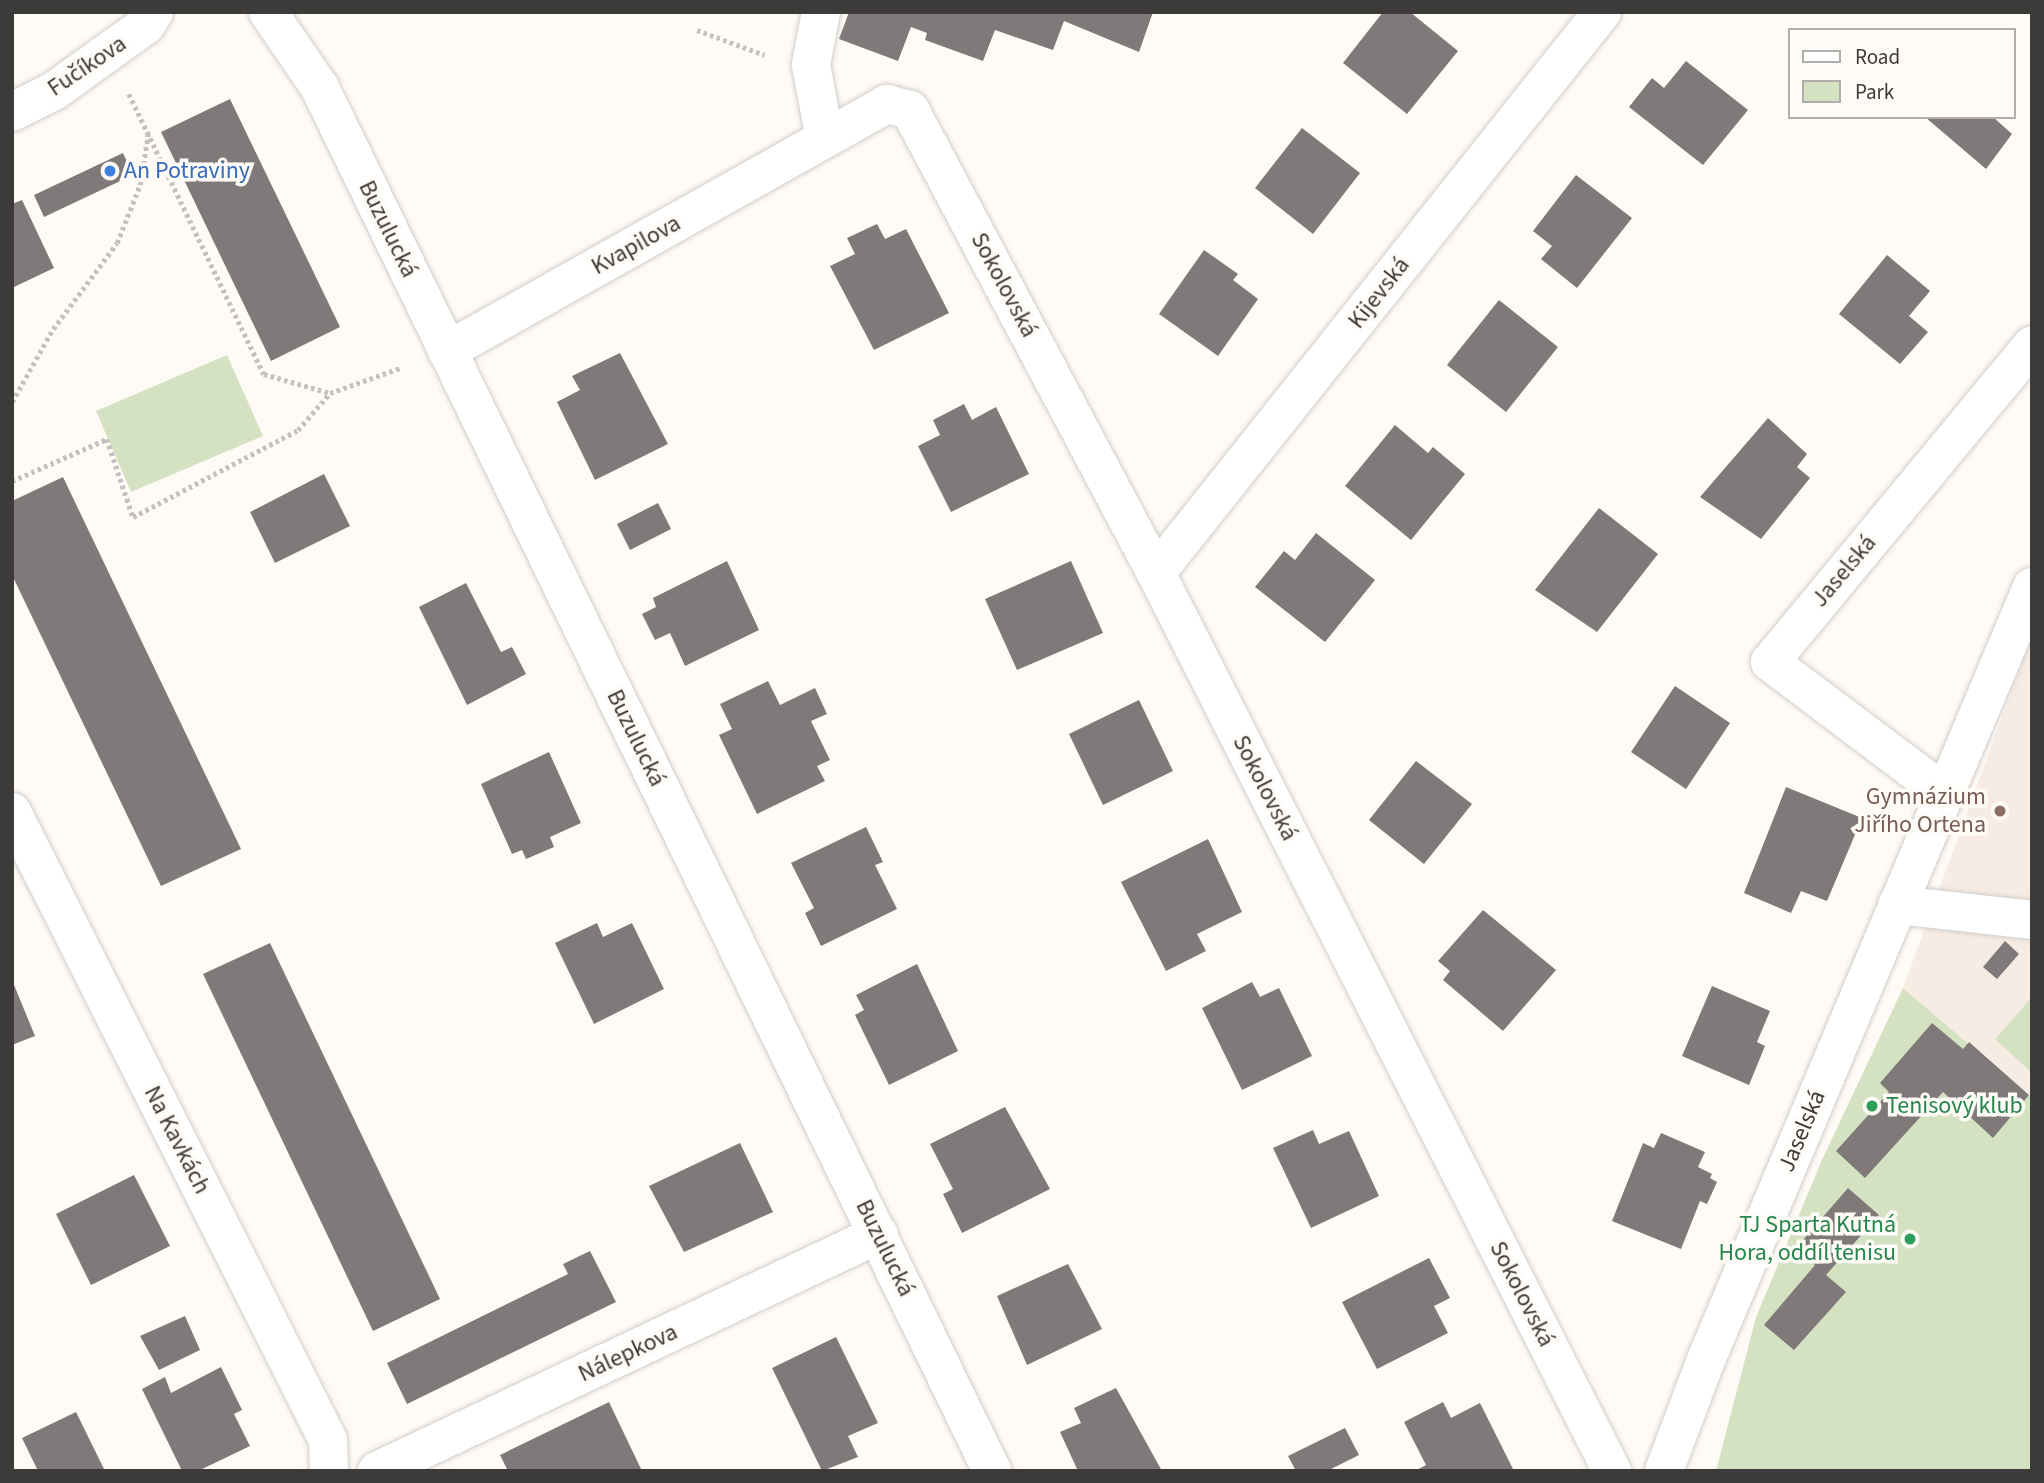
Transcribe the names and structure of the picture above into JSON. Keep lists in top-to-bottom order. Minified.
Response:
{"streets":{"street":["Fučíkova","Buzulucká","Kvapilova","Sokolovská","Kijevská","Jaselská","Na Kavkách","Nálepkova"]},"crossings":[["Buzulucká","Kvapilova"],["Buzulucká","Nálepkova"],["Kvapilova","Sokolovská"],["Sokolovská","Kijevská"]],"places":["An Potraviny","Gymnázium Jiřího Ortena","Tenisový klub","TJ Sparta Kutná Hora, oddíl tenisu"],"legend":["Road","Park"]}
